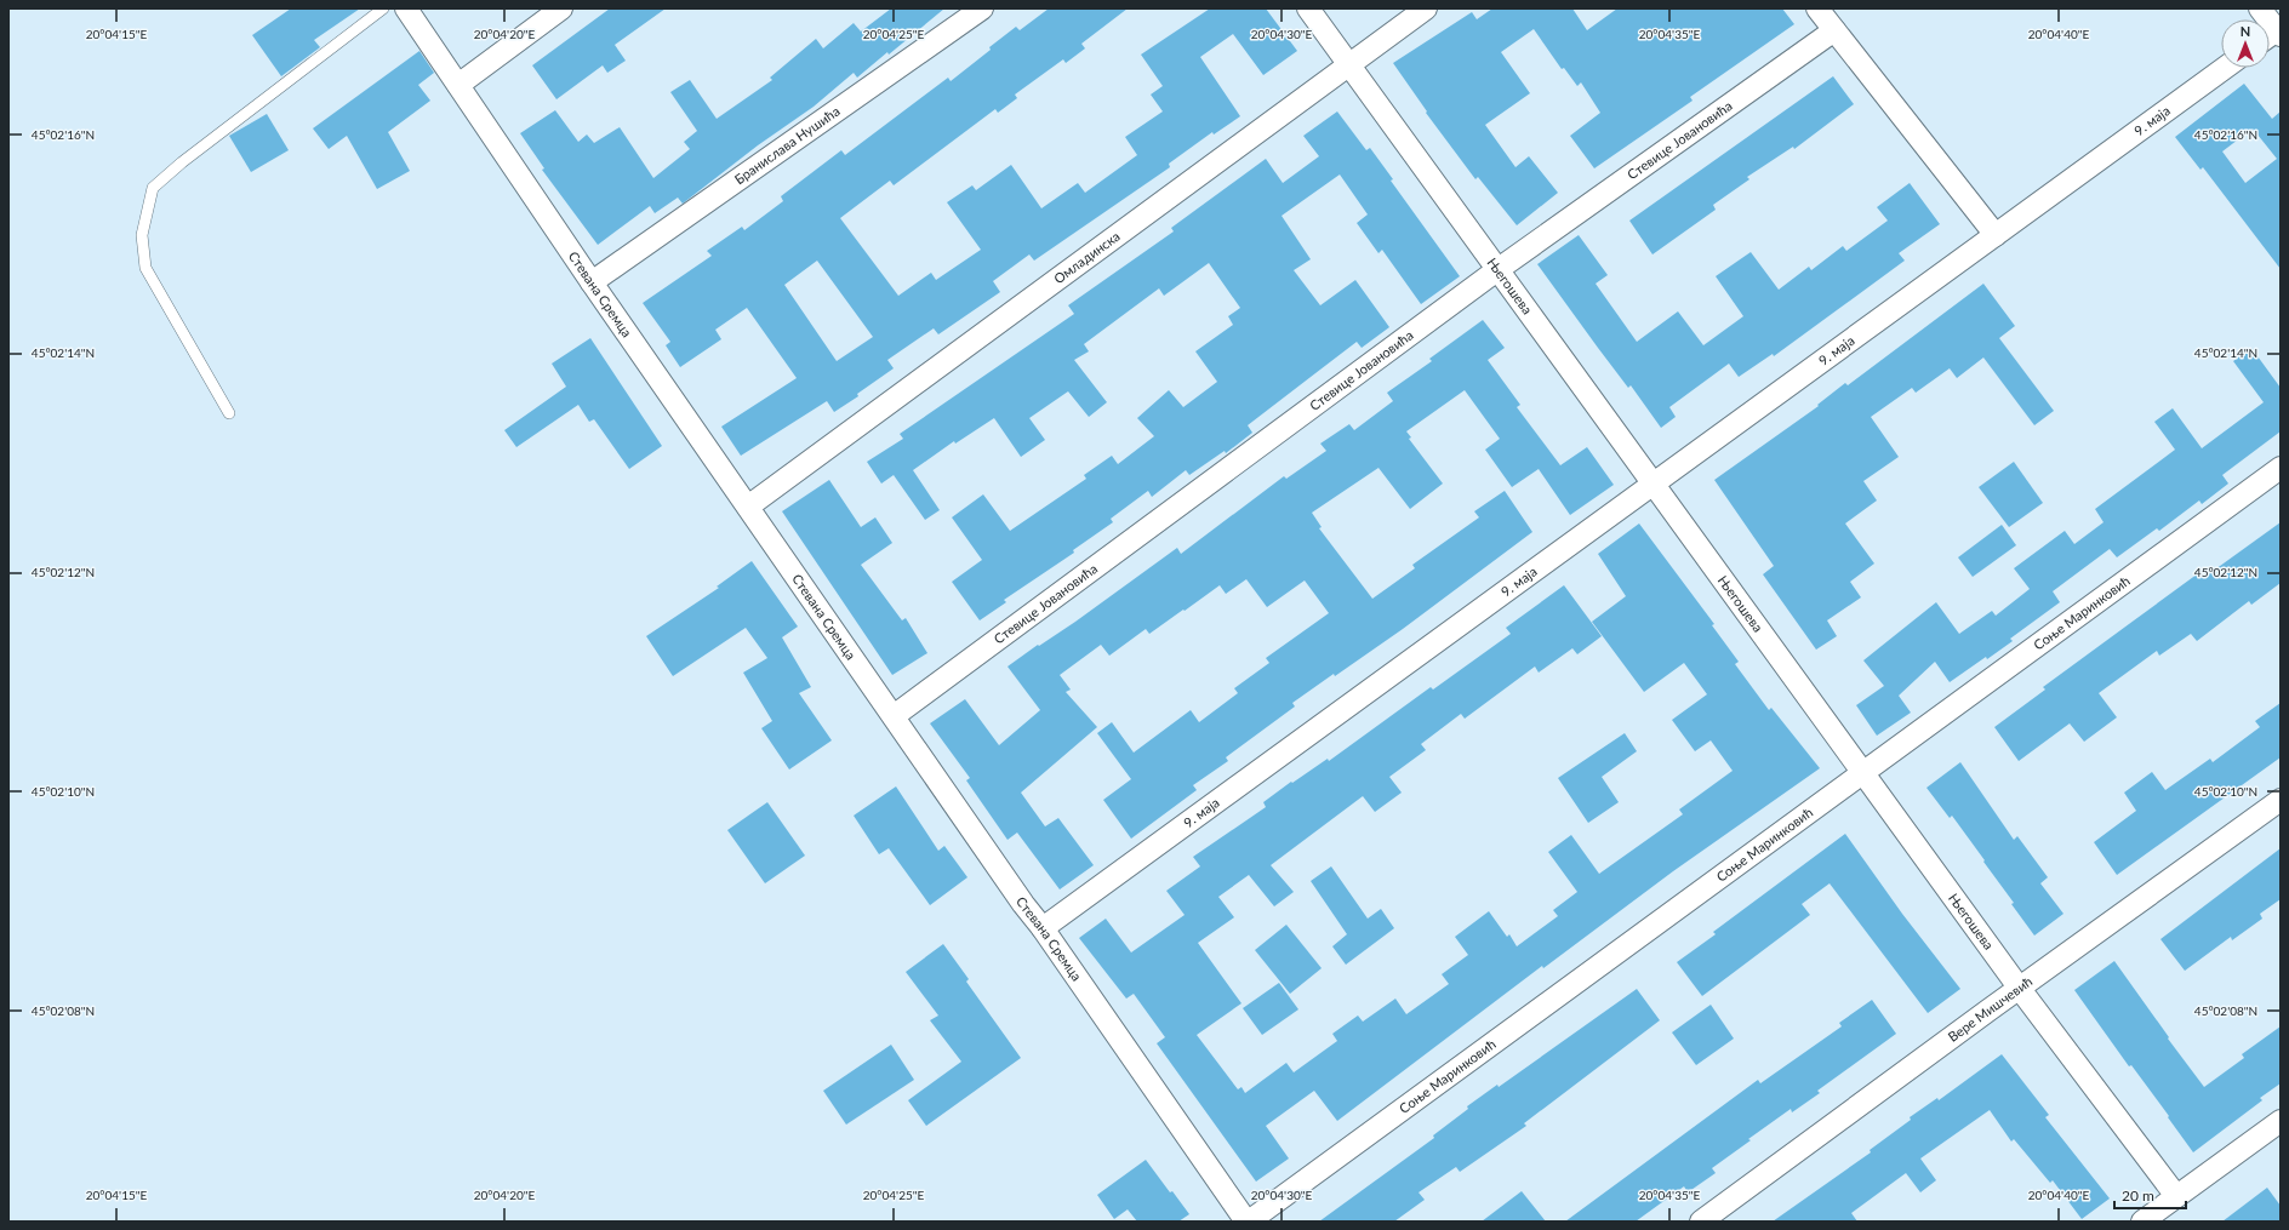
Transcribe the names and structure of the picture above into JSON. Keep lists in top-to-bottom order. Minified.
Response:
{"streets":{"street":["9. маја","Стевице Јовановића","Бранислава Нушића","Омладинска","Његошева","Стевана Сремца","Соње Маринковић","Вере Мишчевић"]},"crossings":[["9. маја","Његошева"],["9. маја","Стевана Сремца"],["Стевице Јовановића","Његошева"],["Стевице Јовановића","Стевана Сремца"],["Бранислава Нушића","Стевана Сремца"],["Омладинска","Његошева"],["Омладинска","Стевана Сремца"],["Његошева","Соње Маринковић"],["Његошева","Вере Мишчевић"],["Стевана Сремца","Соње Маринковић"]],"scale_bar":"20 m","north":"top","coordinates":["20°04'15\"E","20°04'20\"E","20°04'25\"E","20°04'30\"E","20°04'35\"E","20°04'40\"E","45°02'16\"N","45°02'14\"N","45°02'12\"N","45°02'10\"N","45°02'08\"N"]}
